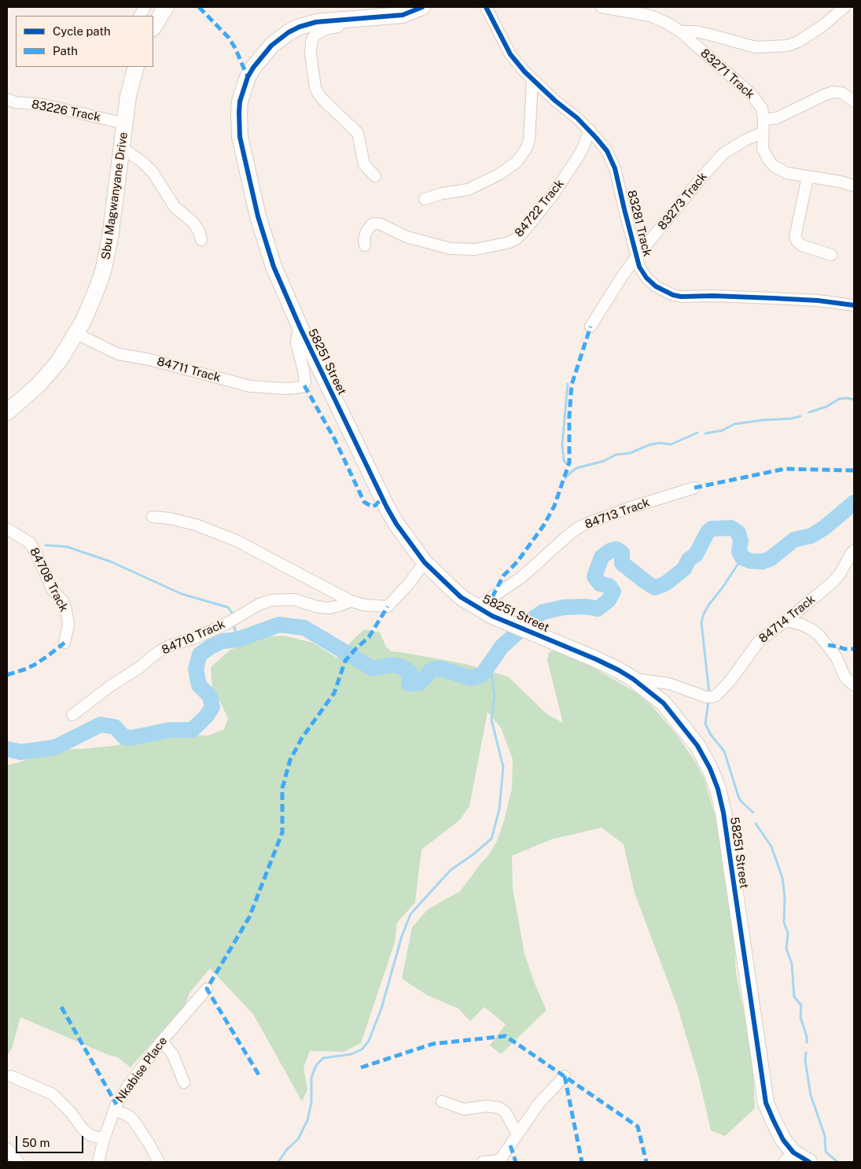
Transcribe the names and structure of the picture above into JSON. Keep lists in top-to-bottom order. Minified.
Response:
{"streets":{"street":["83271 Track","83226 Track","Sbu Magwanyane Drive","83273 Track","84722 Track","83281 Track","58251 Street","84711 Track","84713 Track","84708 Track","84714 Track","84710 Track","Nkabise Place"]},"crossings":[["83271 Track","83273 Track"],["83226 Track","Sbu Magwanyane Drive"],["Sbu Magwanyane Drive","84711 Track"],["83273 Track","83281 Track"],["84722 Track","83281 Track"],["58251 Street","84711 Track"],["58251 Street","84713 Track"],["58251 Street","84714 Track"]],"legend":["Cycle path","Path"],"scale_bar":"50 m"}
